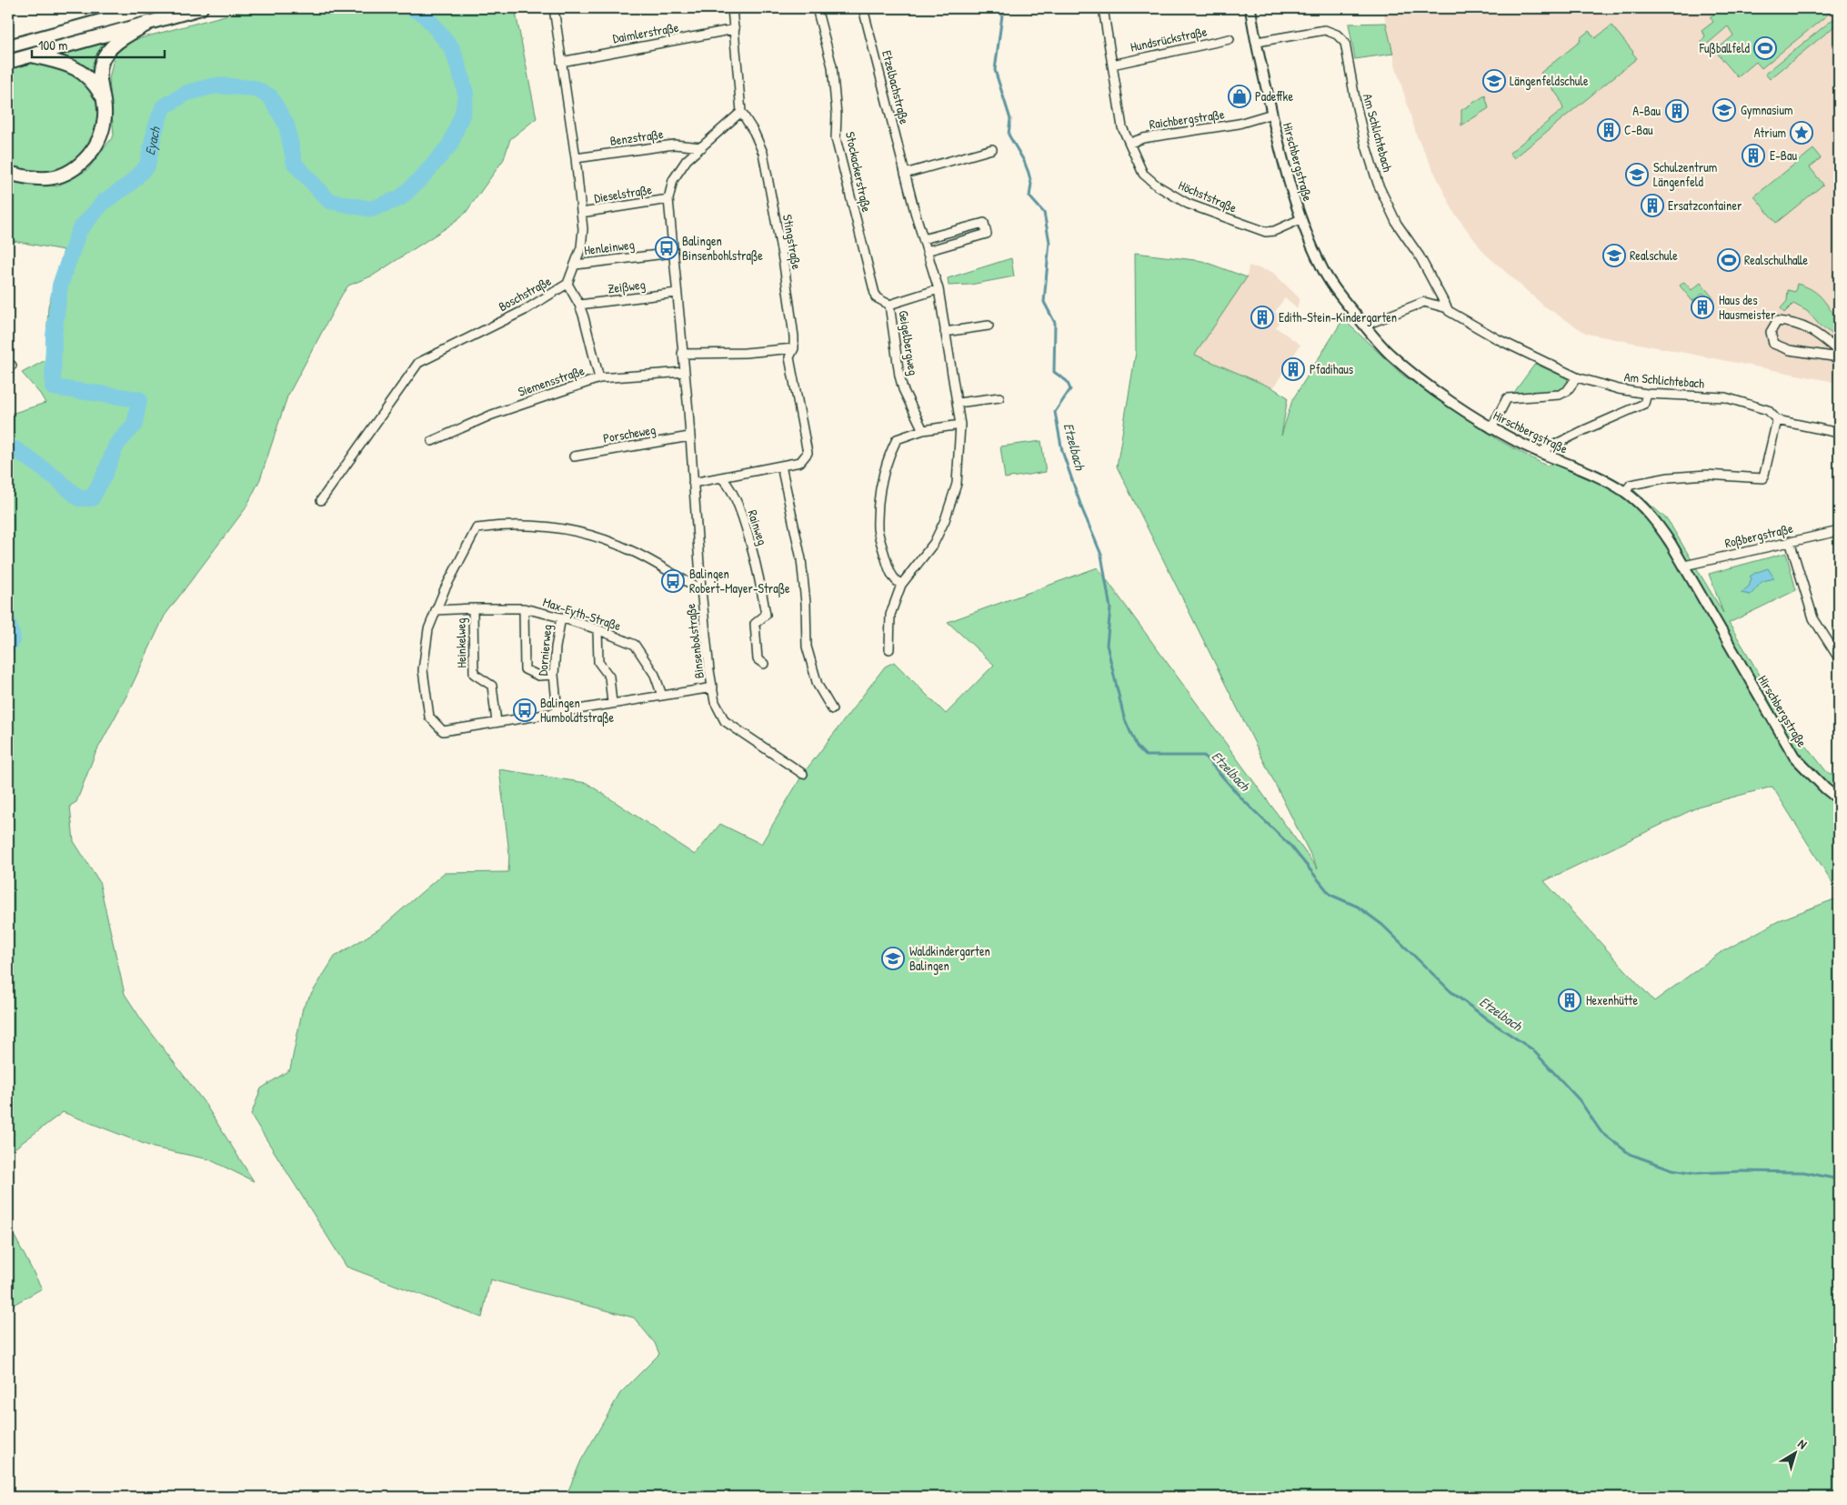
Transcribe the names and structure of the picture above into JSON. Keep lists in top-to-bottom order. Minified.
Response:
{"streets":{"street":["Daimlerstraße","Hundsrückstraße","Etzelbachstraße","Raichbergstraße","Am Schlichtebach","Benzstraße","Hirschbergstraße","Stockackerstraße","Dieselstraße","Höchststraße","Stingstraße","Henleinweg","Zeißweg","Boschstraße","Geigelbergweg","Siemensstraße","Porscheweg","Rainweg","Roßbergstraße","Max-Eyth-Straße","Binsenbolstraße","Heinkelweg","Dornierweg"]},"crossings":[["Daimlerstraße","Stingstraße"],["Daimlerstraße","Boschstraße"],["Hundsrückstraße","Höchststraße"],["Etzelbachstraße","Geigelbergweg"],["Raichbergstraße","Hirschbergstraße"],["Raichbergstraße","Höchststraße"],["Am Schlichtebach","Hirschbergstraße"],["Benzstraße","Boschstraße"],["Benzstraße","Binsenbolstraße"],["Hirschbergstraße","Höchststraße"],["Hirschbergstraße","Roßbergstraße"],["Stockackerstraße","Geigelbergweg"],["Dieselstraße","Boschstraße"],["Dieselstraße","Binsenbolstraße"],["Stingstraße","Rainweg"],["Stingstraße","Binsenbolstraße"],["Henleinweg","Boschstraße"],["Henleinweg","Binsenbolstraße"],["Zeißweg","Binsenbolstraße"],["Siemensstraße","Binsenbolstraße"],["Porscheweg","Binsenbolstraße"],["Max-Eyth-Straße","Heinkelweg"],["Max-Eyth-Straße","Dornierweg"]],"water":["Eyach","Etzelbach"],"places":{"sports":["Fußballfeld","Realschulhalle"],"school or university":["Längenfeldschule","Gymnasium","Schulzentrum Längenfeld","Realschule","Waldkindergarten Balingen"],"shop":["Padeffke"],"building":["A-Bau","C-Bau","E-Bau","Ersatzcontainer","Haus des Hausmeister","Edith-Stein-Kindergarten","Pfadihaus","Hexenhütte"],"place":["Atrium"],"bus stop":["Balingen Binsenbohlstraße","Balingen Robert-Mayer-Straße","Balingen Humboldtstraße"]},"scale_bar":"100 m","north":"top right"}
